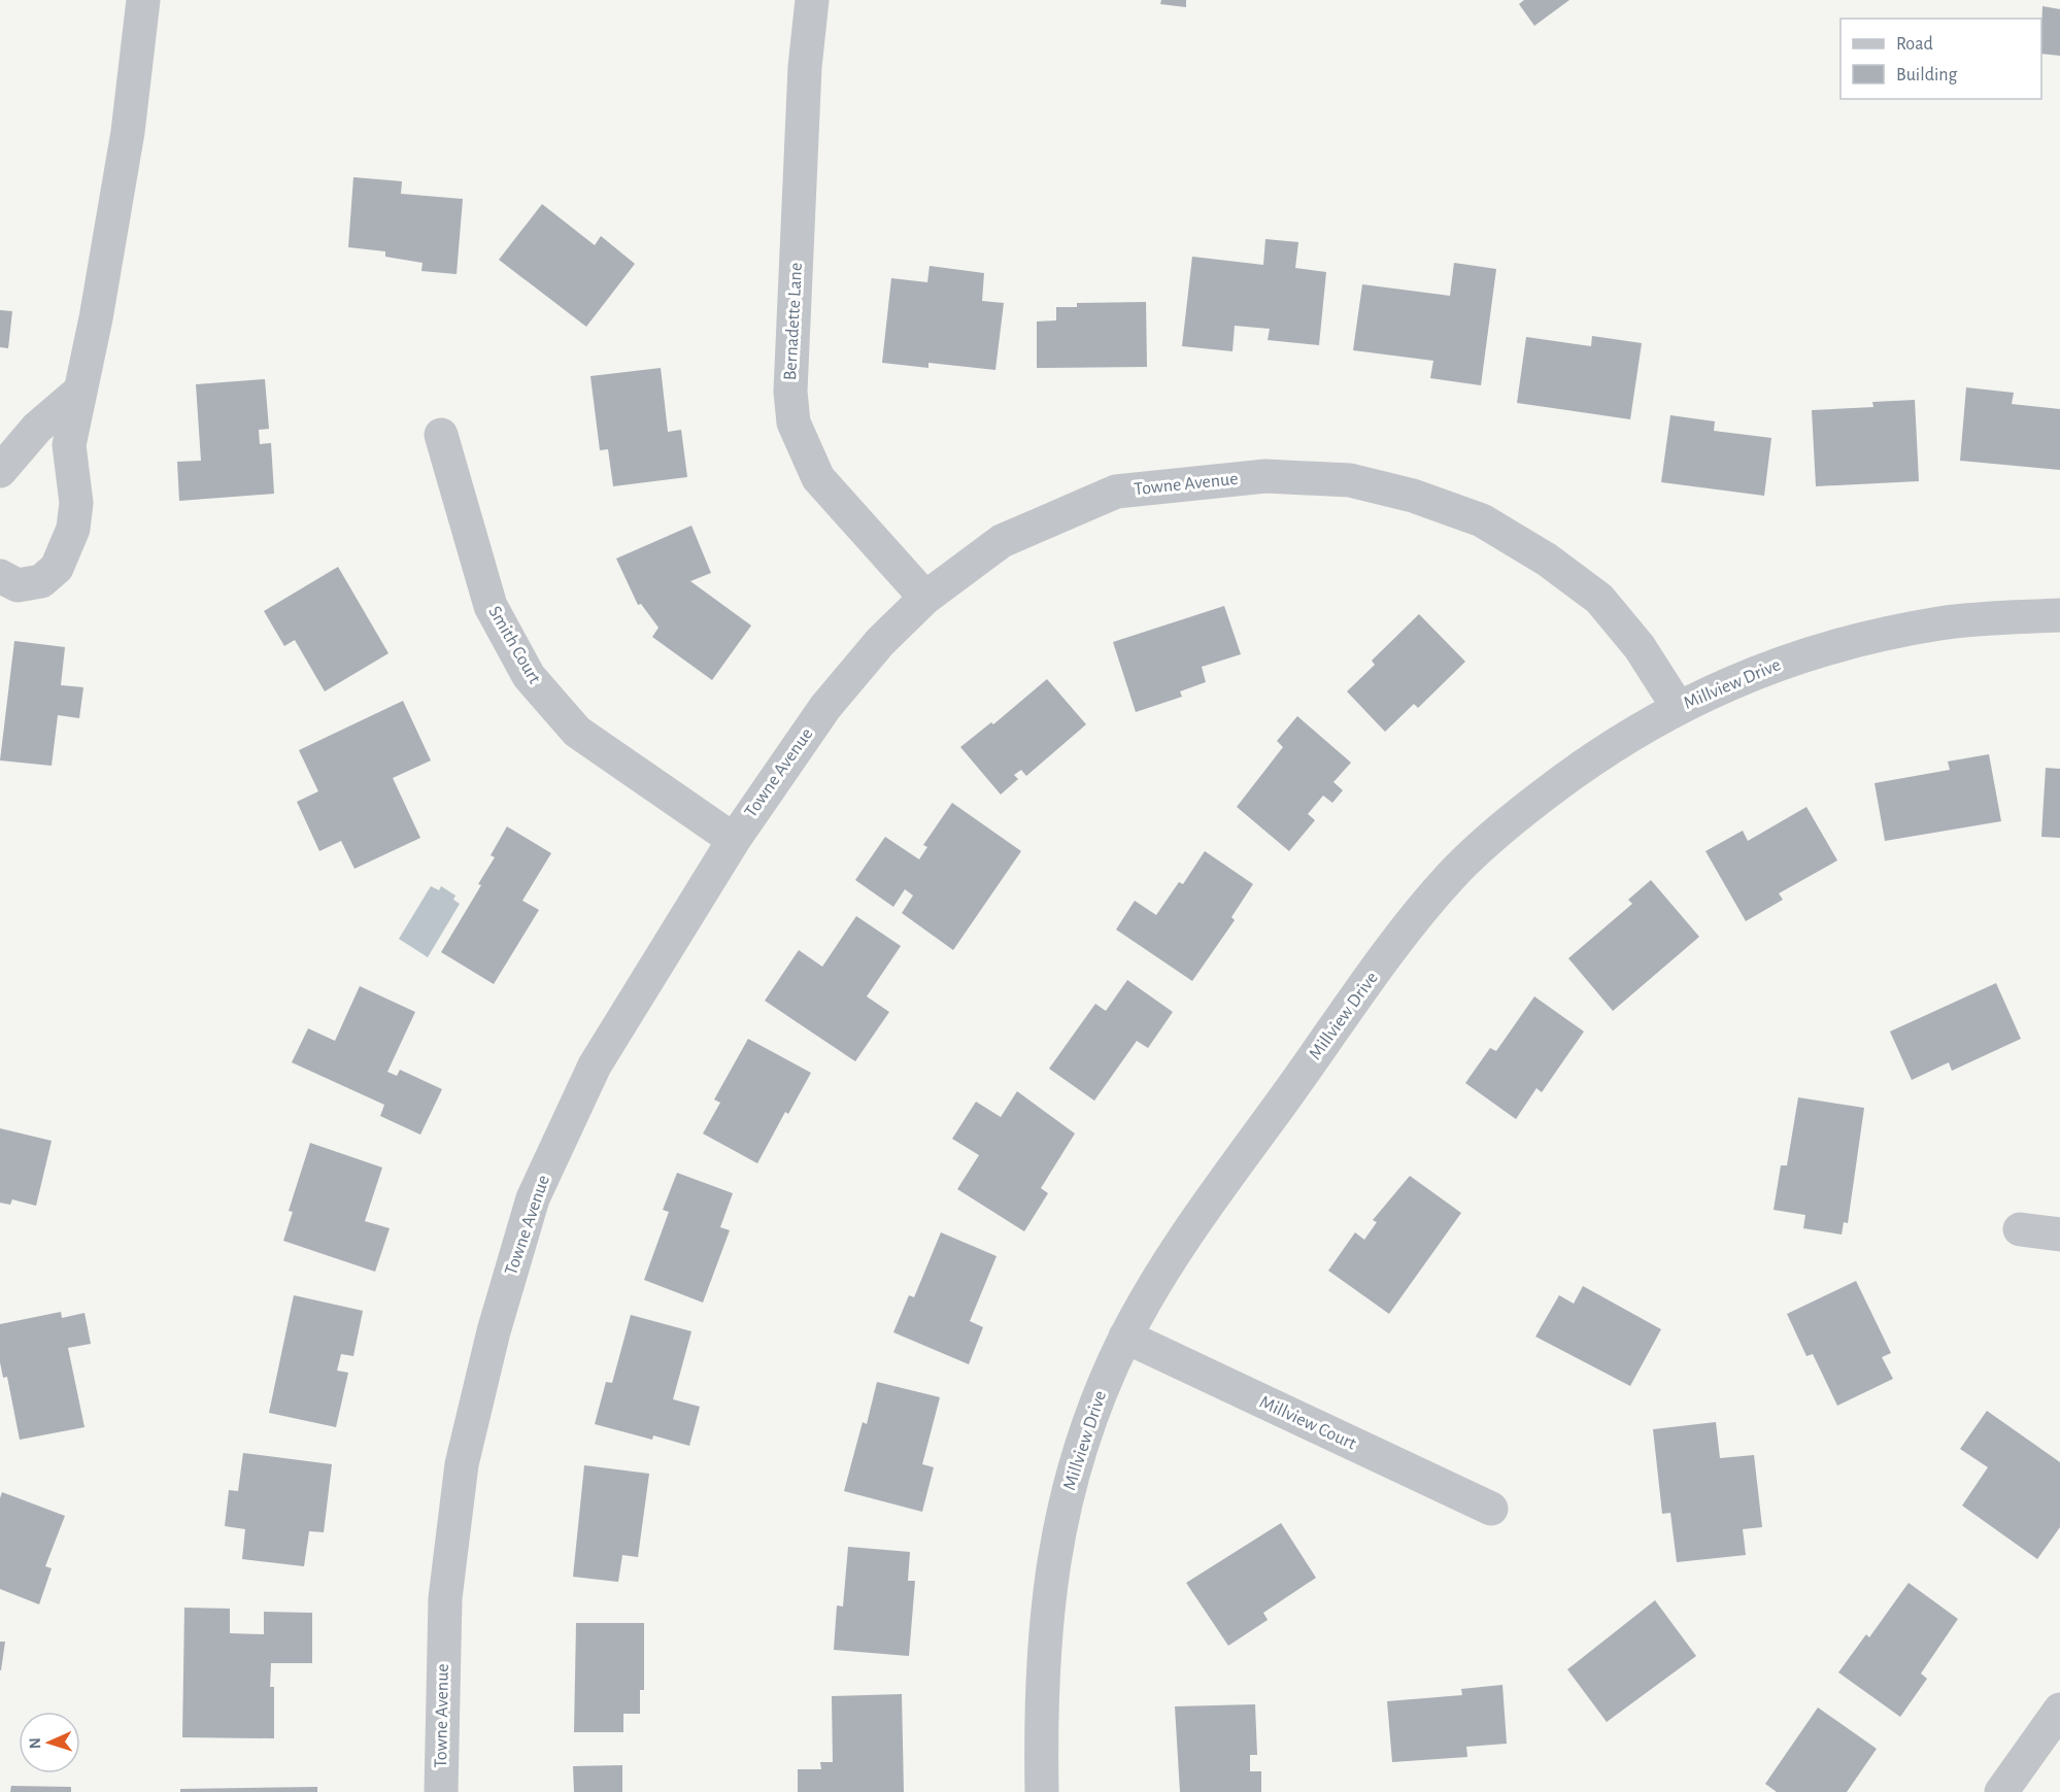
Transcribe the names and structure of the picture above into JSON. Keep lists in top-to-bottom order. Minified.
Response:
{"streets":{"street":["Bernadette Lane","Towne Avenue","Smith Court","Millview Drive","Millview Court"]},"crossings":[["Bernadette Lane","Towne Avenue"],["Towne Avenue","Smith Court"],["Towne Avenue","Millview Drive"],["Millview Drive","Millview Court"]],"legend":["Road","Building"],"north":"left"}
